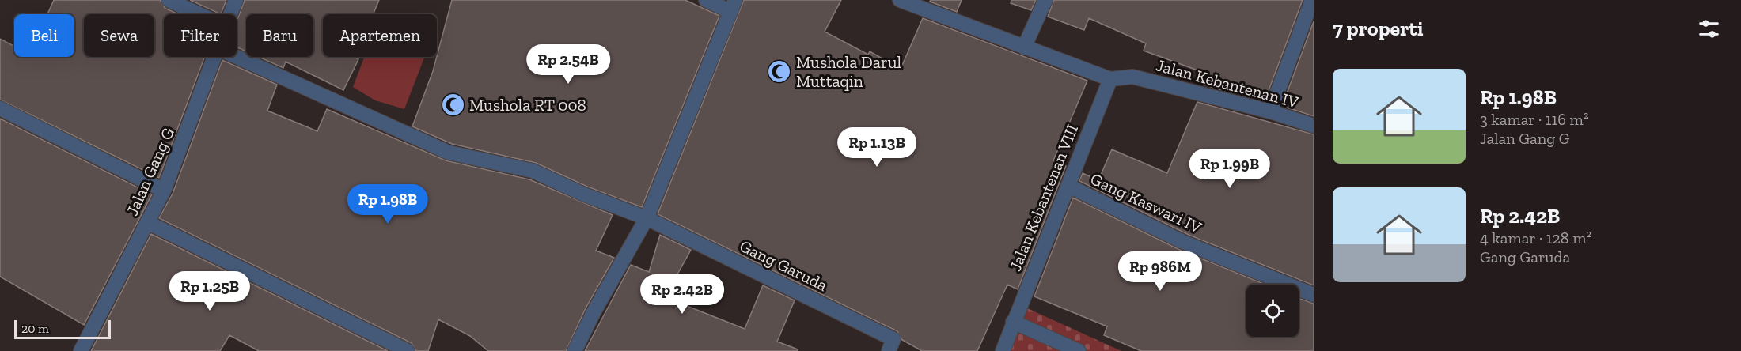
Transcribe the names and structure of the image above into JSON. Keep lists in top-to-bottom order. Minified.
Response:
{"streets":{"street":["Jalan Kebantenan IV","Jalan Gang G","Jalan Kebantenan VIII","Gang Kaswari IV","Gang Garuda"]},"crossings":[["Jalan Kebantenan IV","Jalan Kebantenan VIII"],["Jalan Kebantenan VIII","Gang Kaswari IV"]],"places":{"mosque":["Mushola Darul Muttaqin","Mushola RT 008"]},"scale_bar":"20 m","page":{"heading":"7 properti","chip":["Beli","Sewa","Filter","Baru","Apartemen"],"price":["Rp 2.54B","Rp 1.13B","Rp 1.99B","Rp 1.98B","Rp 986M","Rp 1.25B","Rp 2.42B"],"list":[{"name":"Rp 1.98B","note":"3 kamar · 116 m² · Jalan Gang G"},{"name":"Rp 2.42B","note":"4 kamar · 128 m² · Gang Garuda"}],"scale":"20 m"}}
